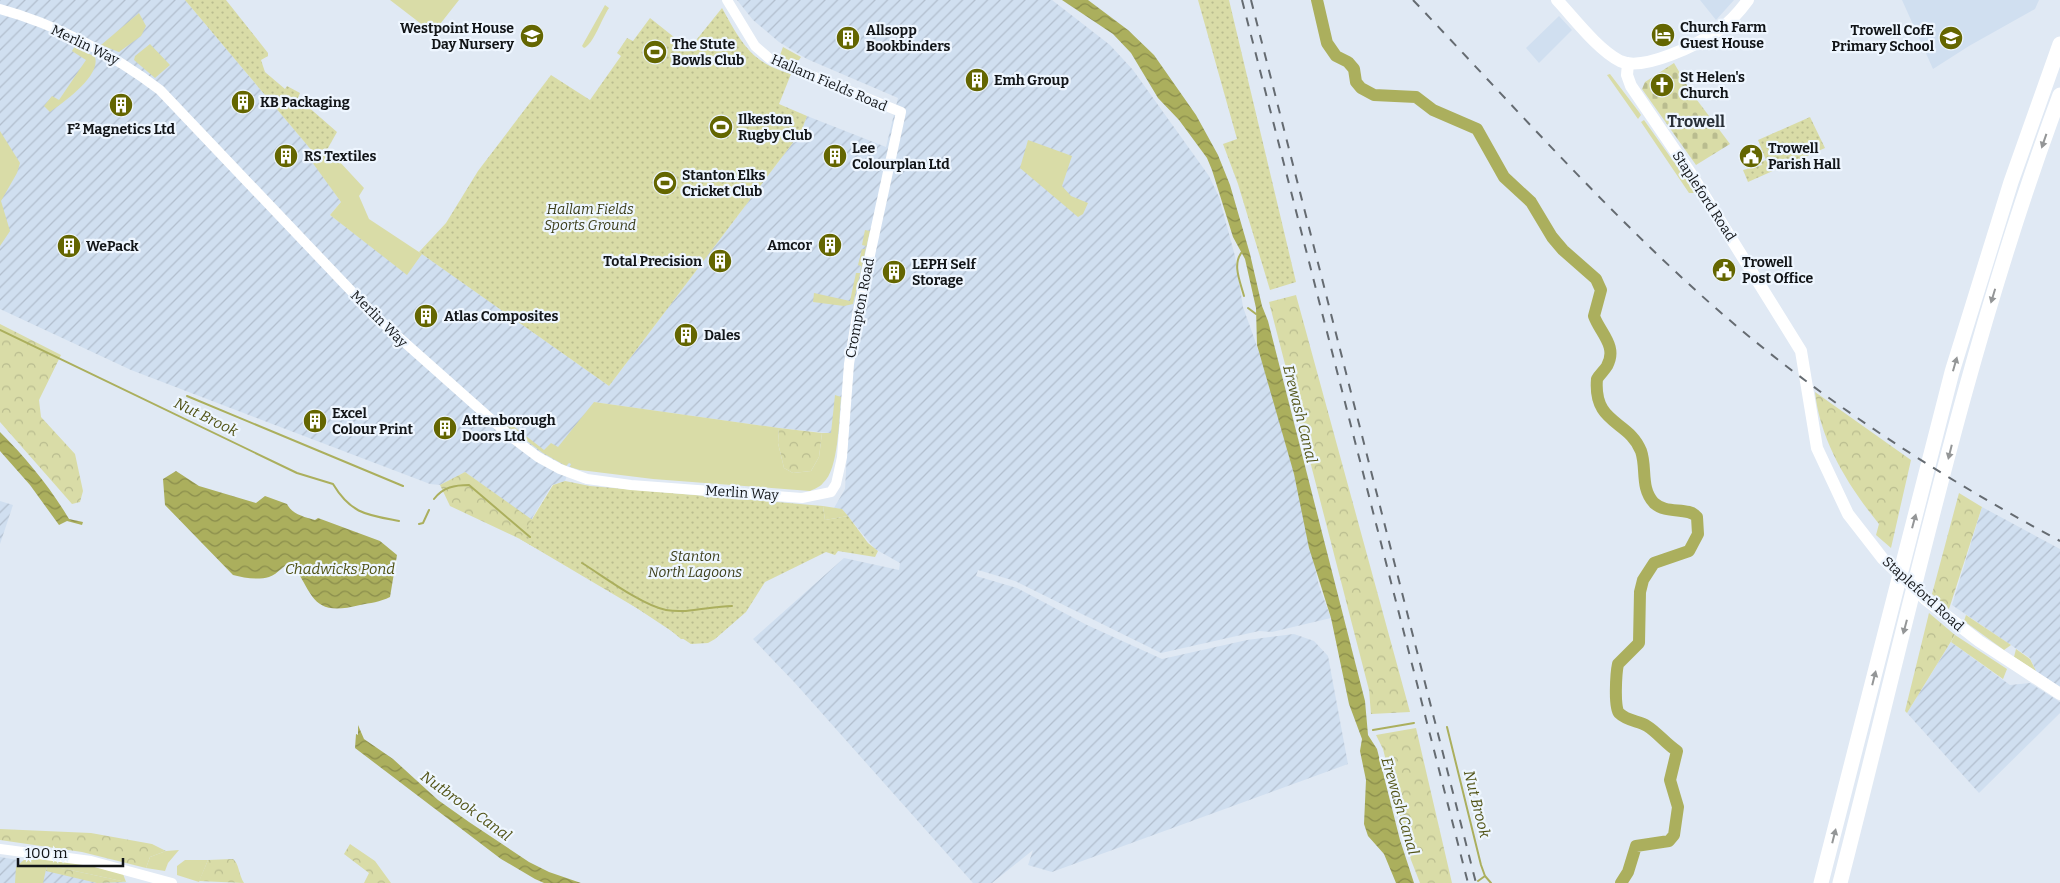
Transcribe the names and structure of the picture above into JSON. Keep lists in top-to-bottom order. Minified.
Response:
{"streets":{"main road":["Stapleford Road"],"street":["Merlin Way","Hallam Fields Road","Crompton Road"]},"crossings":[["Merlin Way","Crompton Road"],["Hallam Fields Road","Crompton Road"]],"districts":["Trowell"],"water":["Erewash Canal","Nut Brook","Chadwicks Pond","Nutbrook Canal"],"parks":["Hallam Fields Sports Ground","Stanton North Lagoons"],"places":{"hotel":["Church Farm Guest House"],"school or university":["Westpoint House Day Nursery","Trowell CofE Primary School"],"building":["Allsopp Bookbinders","Emh Group","KB Packaging","F² Magnetics Ltd","RS Textiles","Lee Colourplan Ltd","Amcor","WePack","Total Precision","LEPH Self Storage","Atlas Composites","Dales","Excel Colour Print","Attenborough Doors Ltd"],"sports":["The Stute Bowls Club","Ilkeston Rugby Club","Stanton Elks Cricket Club"],"church":["St Helen's Church"],"public building":["Trowell Parish Hall","Trowell Post Office"]},"scale_bar":"100 m"}
